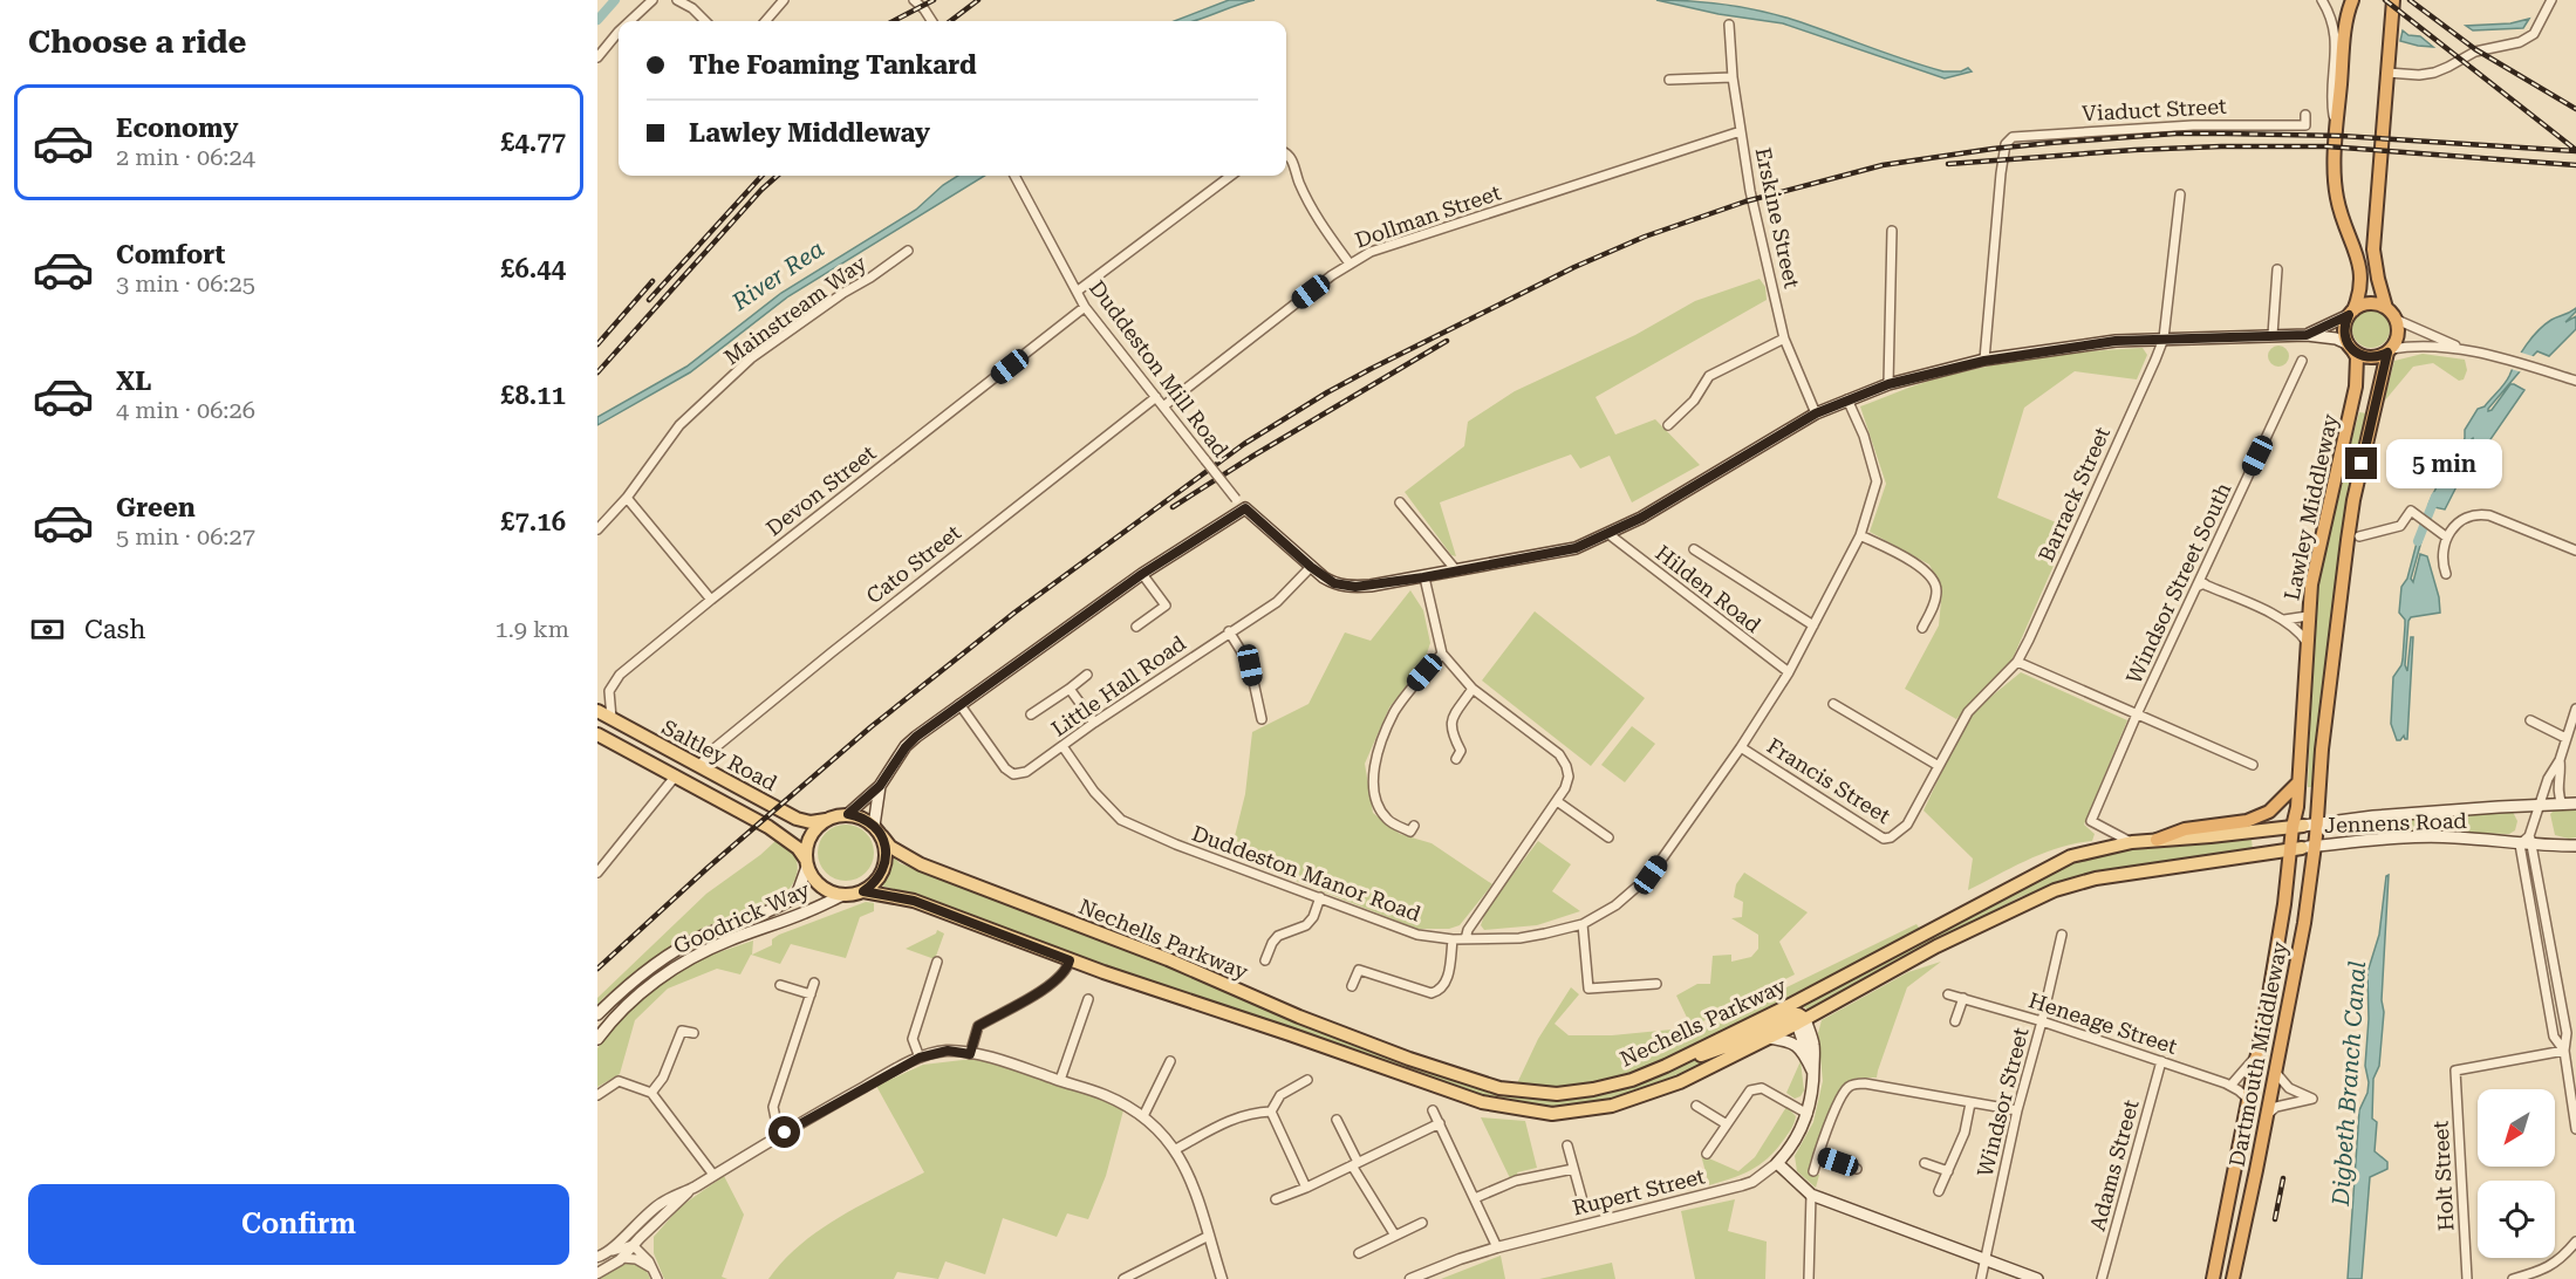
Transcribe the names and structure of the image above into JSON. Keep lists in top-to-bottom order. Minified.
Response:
{"streets":{"highway":["Lawley Middleway","Dartmouth Middleway"],"main road":["Saltley Road","Jennens Road","Goodrick Way","Nechells Parkway","Rupert Street"],"street":["Viaduct Street","Dollman Street","Erskine Street","Mainstream Way","Duddeston Mill Road","Devon Street","Barrack Street","Cato Street","Windsor Street South","Hilden Road","Little Hall Road","Francis Street","Duddeston Manor Road","Heneage Street","Windsor Street","Adams Street","Holt Street"]},"crossings":[["Dollman Street","Erskine Street"],["Dollman Street","Duddeston Mill Road"],["Duddeston Mill Road","Devon Street"],["Duddeston Mill Road","Cato Street"],["Devon Street","Saltley Road"],["Barrack Street","Francis Street"],["Lawley Middleway","Jennens Road"],["Lawley Middleway","Nechells Parkway"],["Lawley Middleway","Dartmouth Middleway"],["Cato Street","Saltley Road"],["Windsor Street South","Nechells Parkway"],["Hilden Road","Duddeston Manor Road"],["Little Hall Road","Duddeston Manor Road"],["Saltley Road","Goodrick Way"],["Saltley Road","Nechells Parkway"],["Francis Street","Duddeston Manor Road"],["Jennens Road","Nechells Parkway"],["Jennens Road","Dartmouth Middleway"],["Goodrick Way","Nechells Parkway"],["Nechells Parkway","Dartmouth Middleway"],["Nechells Parkway","Rupert Street"],["Heneage Street","Dartmouth Middleway"],["Heneage Street","Windsor Street"],["Heneage Street","Adams Street"]],"water":["River Rea","Digbeth Branch Canal"],"north":"bottom left","page":{"heading":"Choose a ride","banner":["The Foaming Tankard","Lawley Middleway"],"list":[{"name":"Economy","note":"2 min · 06:24","value":"£4.77"},{"name":"Comfort","note":"3 min · 06:25","value":"£6.44"},{"name":"XL","note":"4 min · 06:26","value":"£8.11"},{"name":"Green","note":"5 min · 06:27","value":"£7.16"}],"bubble":"5 min","pay":["Cash","1.9 km"],"buttons":"Confirm"}}
